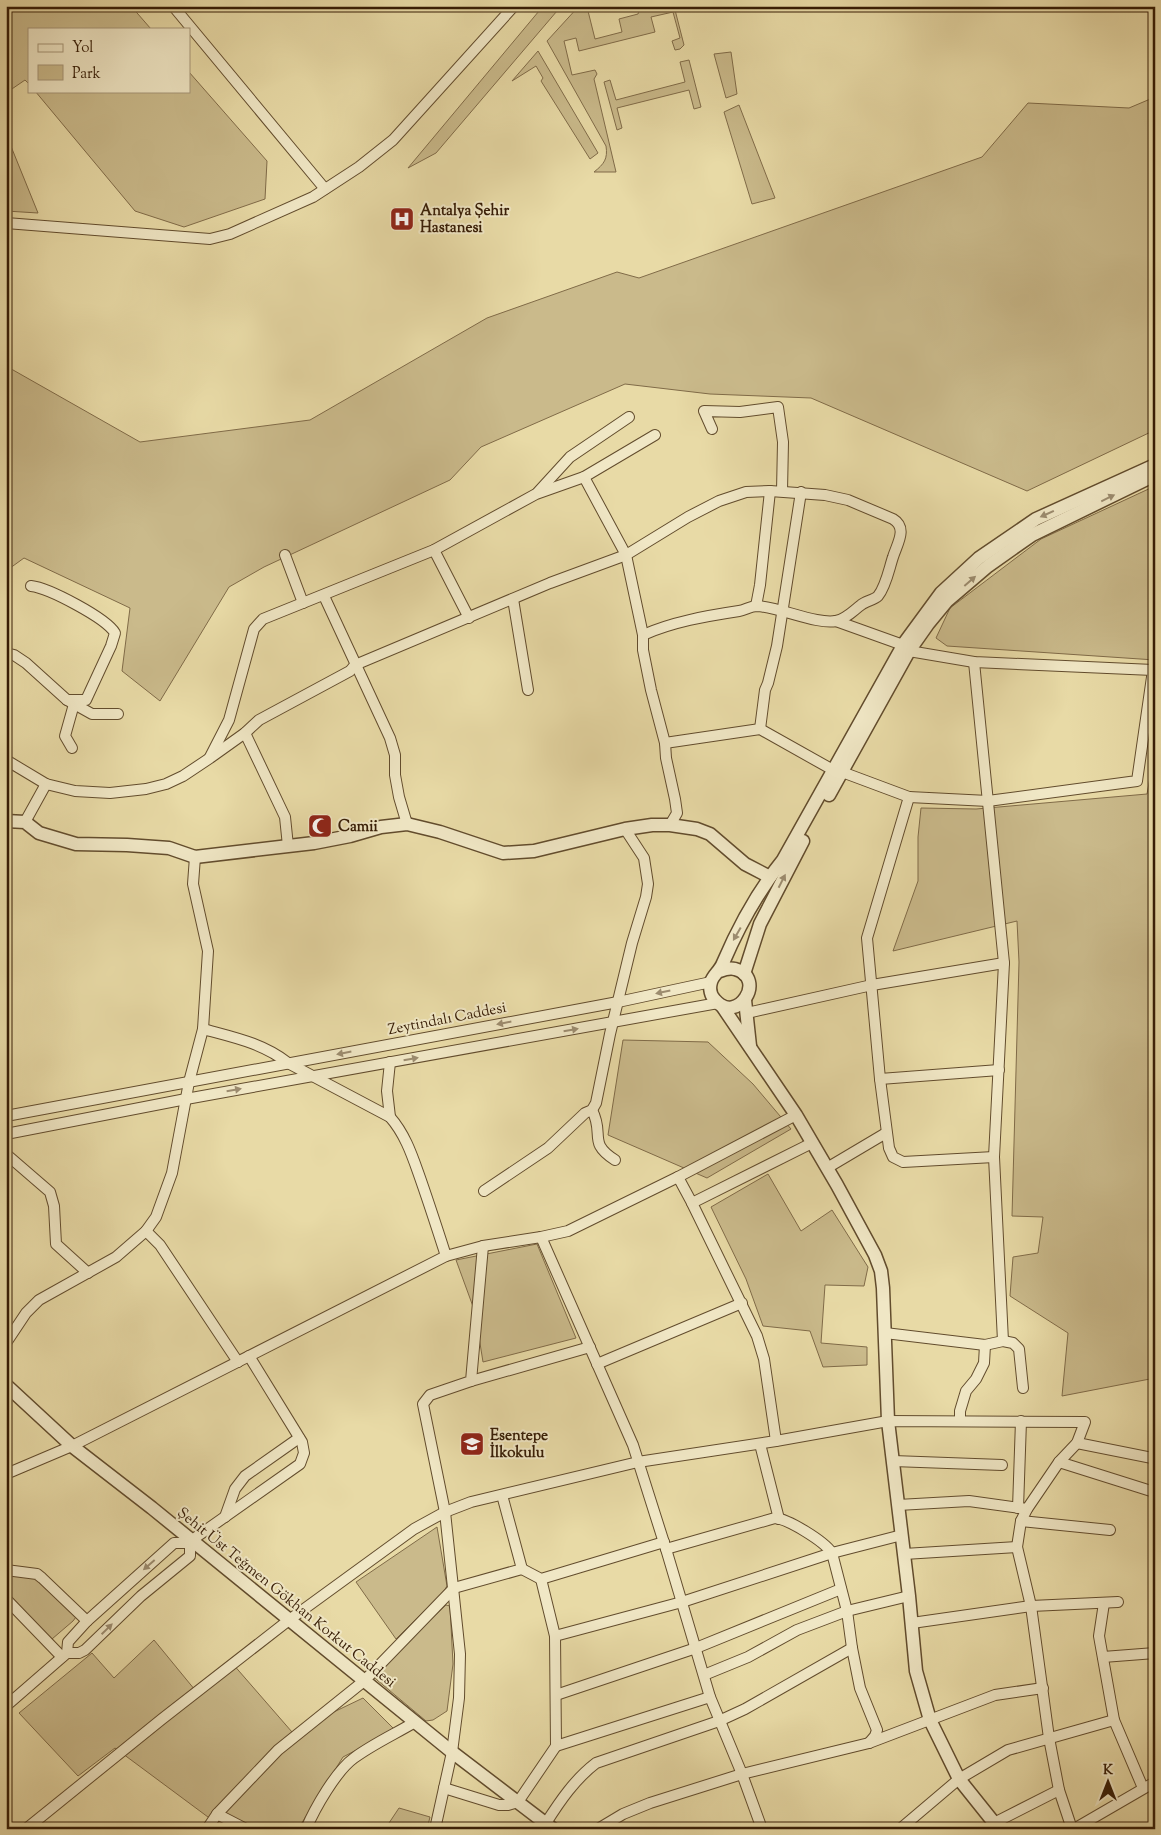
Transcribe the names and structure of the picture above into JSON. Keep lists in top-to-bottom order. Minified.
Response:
{"streets":{"street":["Zeytindalı Caddesi","Şehit Üst Teğmen Gökhan Korkut Caddesi"]},"places":{"hospital":["Antalya Şehir Hastanesi"],"mosque":["Camii"],"school or university":["Esentepe İlkokulu"]},"legend":["Yol","Park"],"north":"top"}
